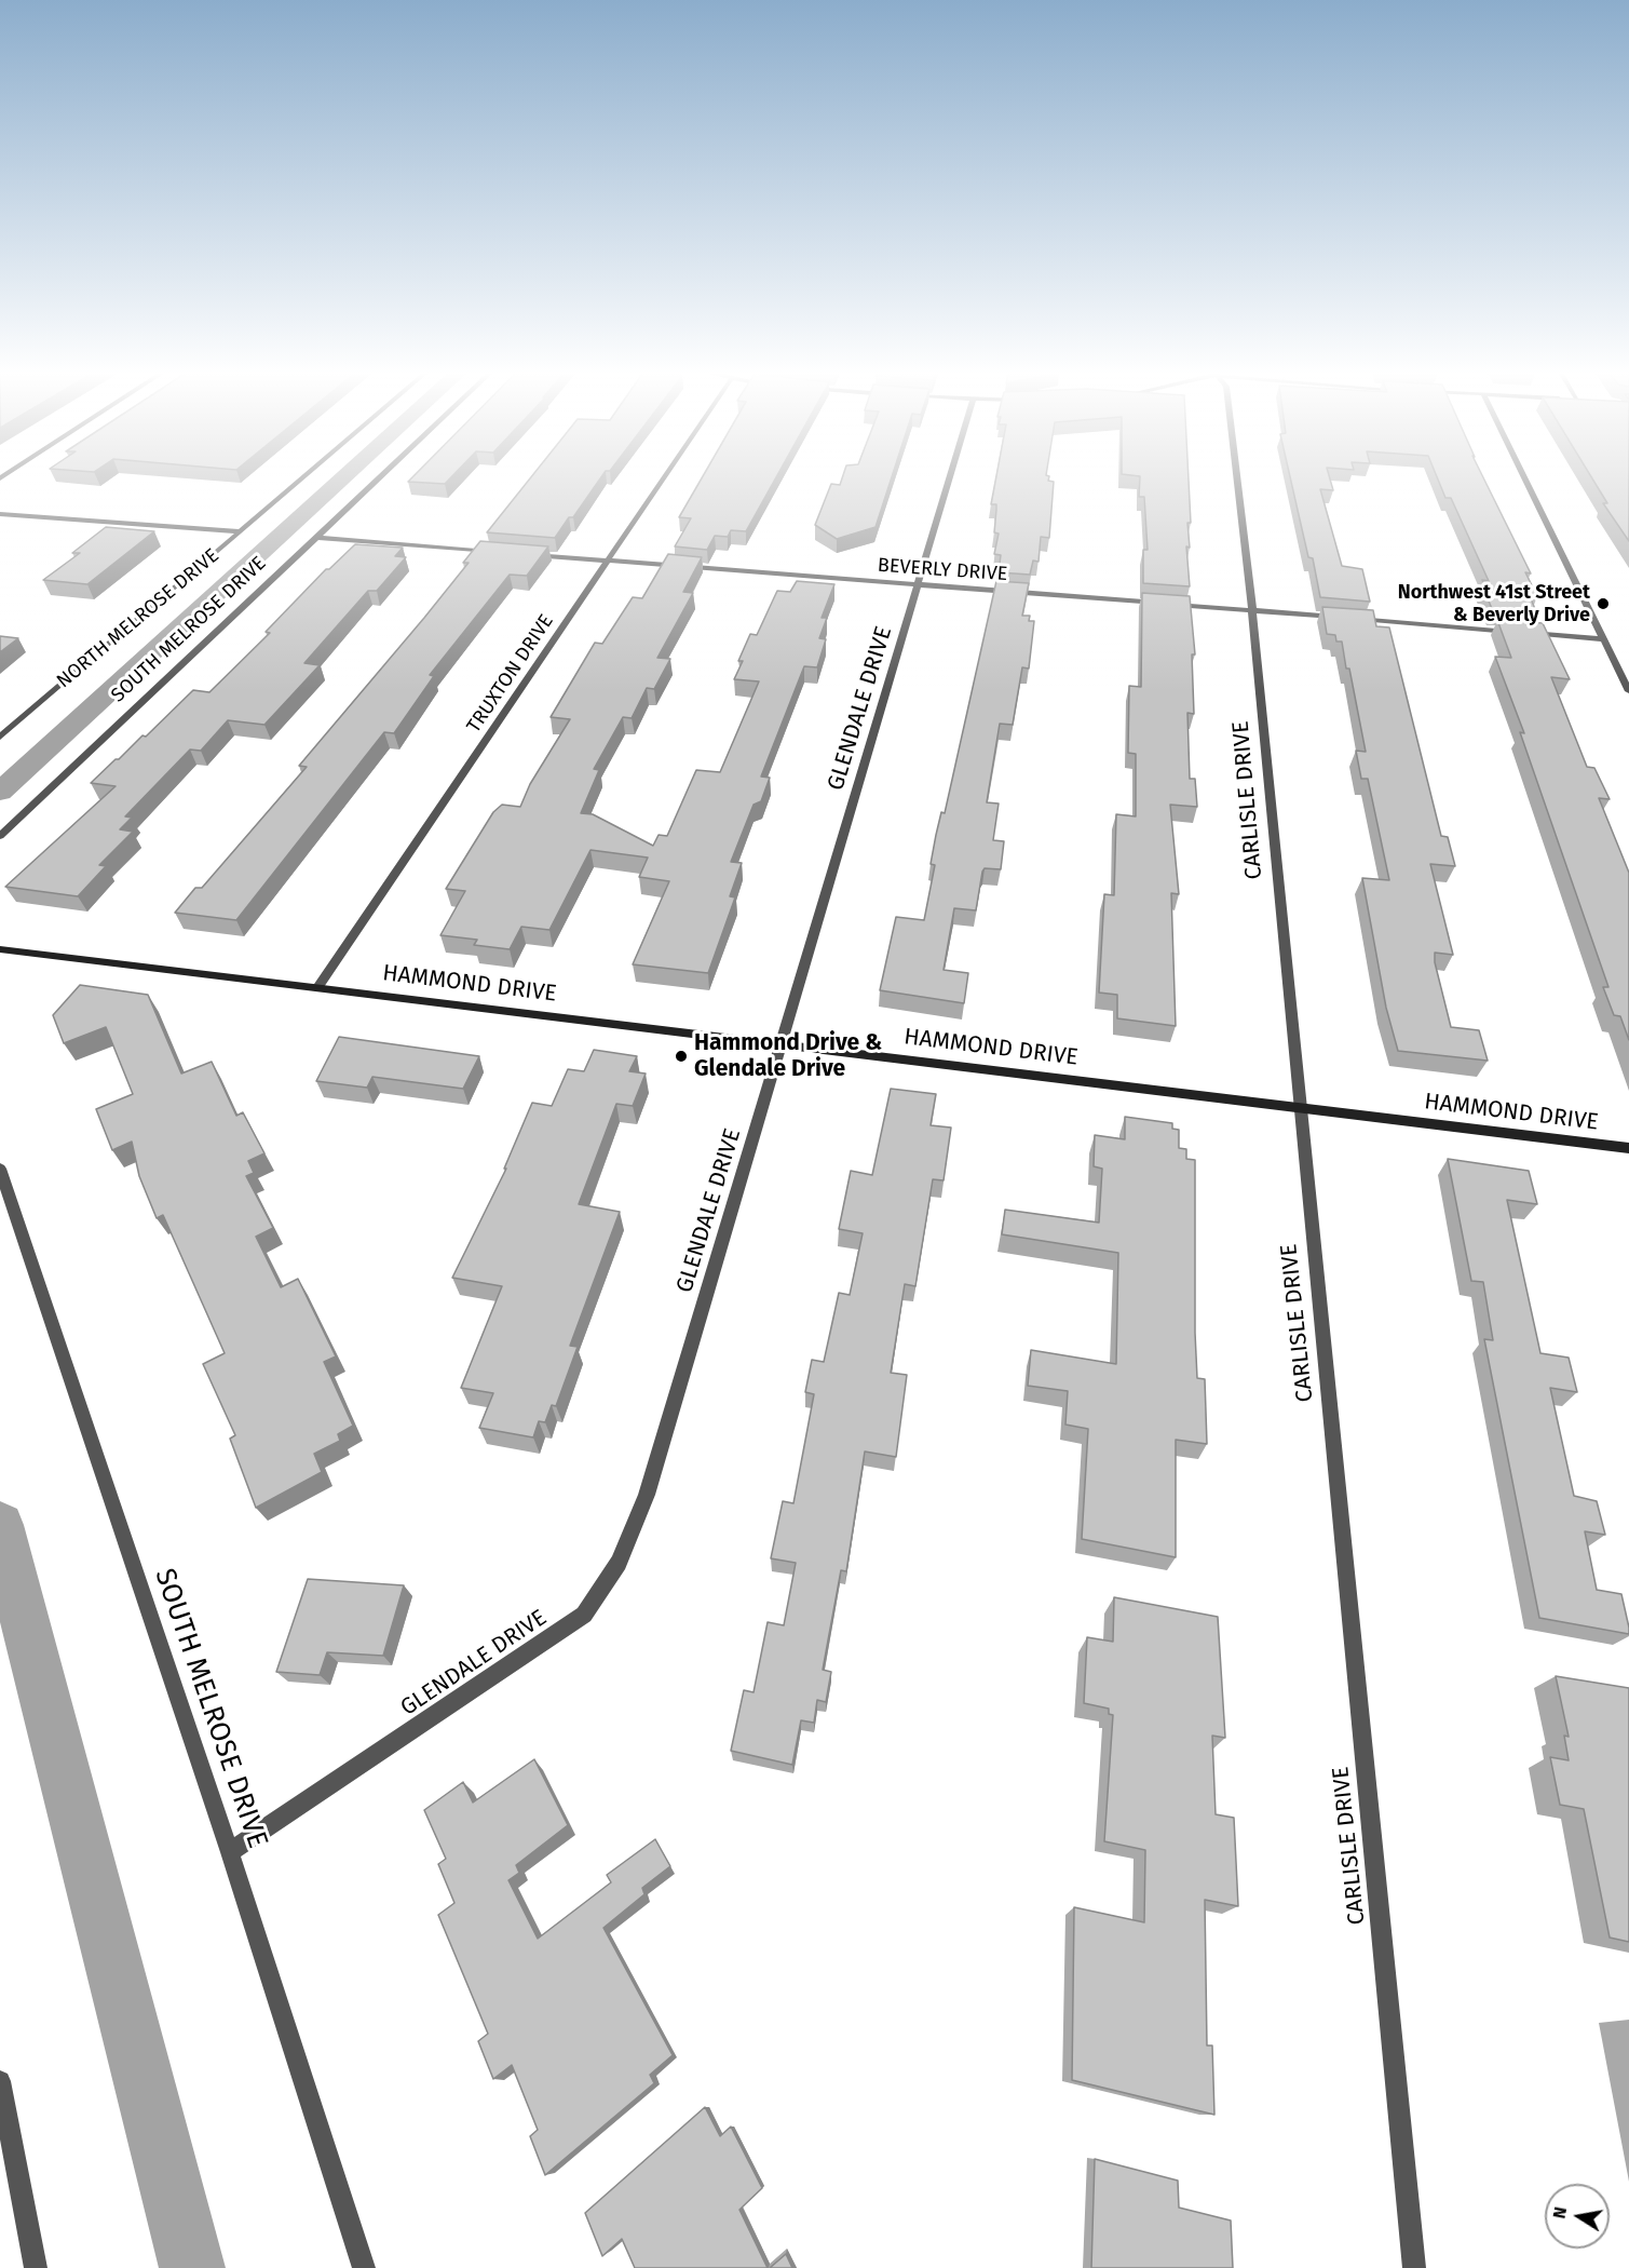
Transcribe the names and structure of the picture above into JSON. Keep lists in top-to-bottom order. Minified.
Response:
{"streets":{"street":["BEVERLY DRIVE","NORTH MELROSE DRIVE","SOUTH MELROSE DRIVE","TRUXTON DRIVE","GLENDALE DRIVE","CARLISLE DRIVE","HAMMOND DRIVE"]},"crossings":[["BEVERLY DRIVE","TRUXTON DRIVE"],["BEVERLY DRIVE","GLENDALE DRIVE"],["BEVERLY DRIVE","CARLISLE DRIVE"],["SOUTH MELROSE DRIVE","GLENDALE DRIVE"],["TRUXTON DRIVE","HAMMOND DRIVE"],["GLENDALE DRIVE","HAMMOND DRIVE"],["CARLISLE DRIVE","HAMMOND DRIVE"]],"places":["Northwest 41st Street & Beverly Drive","Hammond Drive & Glendale Drive"],"north":"left"}
